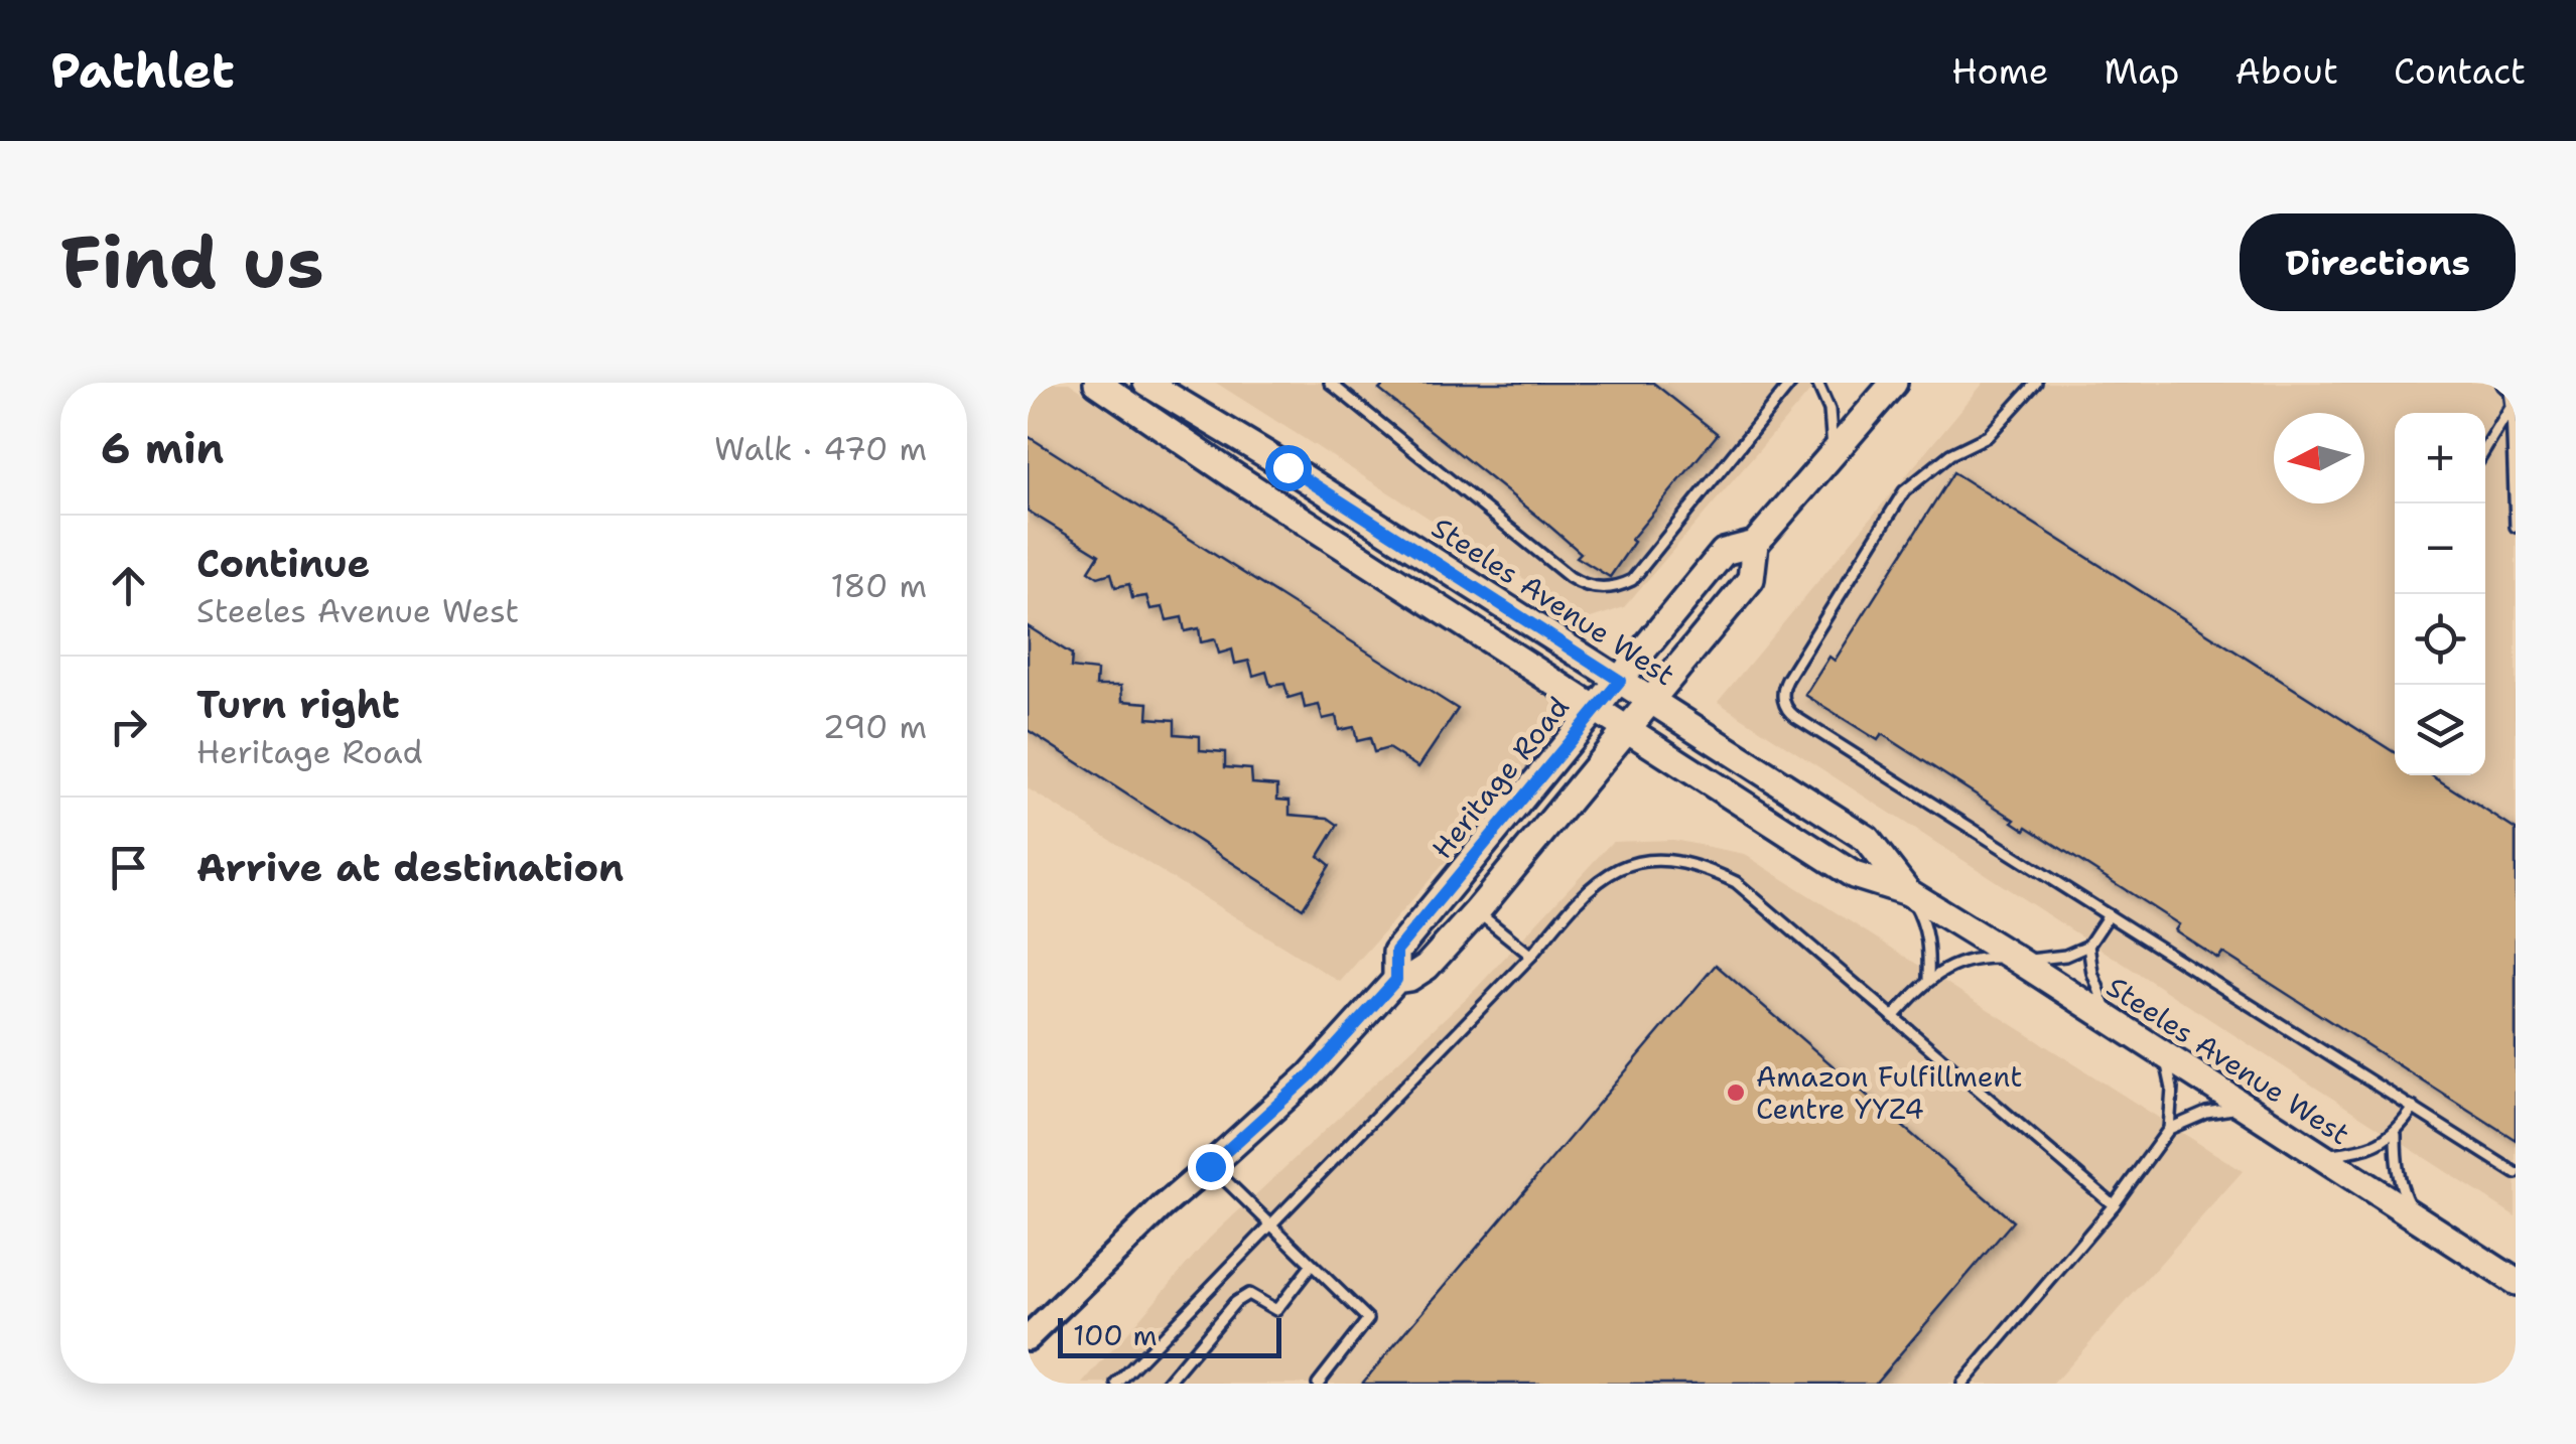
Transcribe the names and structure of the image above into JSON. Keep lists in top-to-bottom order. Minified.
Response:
{"streets":{"main road":["Steeles Avenue West","Heritage Road"]},"crossings":[["Steeles Avenue West","Heritage Road"]],"places":["Amazon Fulfillment Centre YYZ4"],"scale_bar":"100 m","north":"left","page":{"header":"Pathlet","nav":["Home","Map","About","Contact"],"buttons":"Directions","title":"Find us","heading":["6 min","Walk · 470 m"],"map_buttons":["+","−"],"list":[["Continue","Steeles Avenue West","180 m"],["Turn right","Heritage Road","290 m"],"Arrive at destination"],"scale":"100 m"}}
